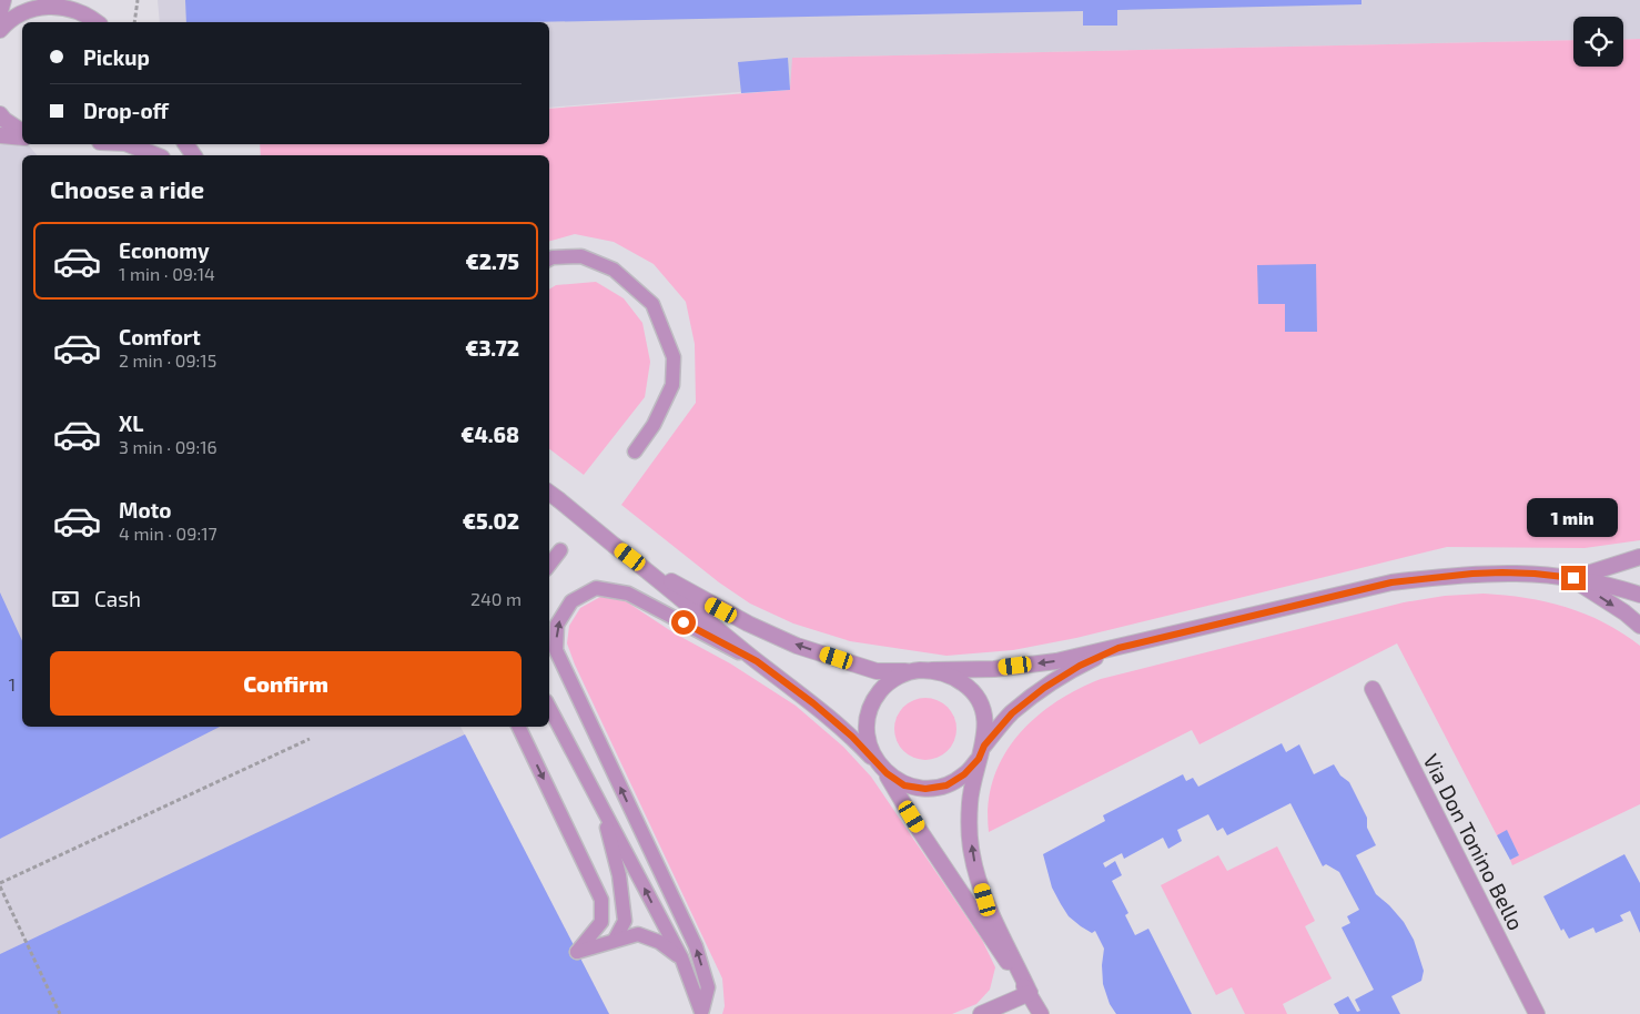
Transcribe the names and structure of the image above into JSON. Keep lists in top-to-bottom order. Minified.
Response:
{"streets":{"street":["Via Don Tonino Bello"]},"house_numbers":["1"],"page":{"banner":["Pickup","Drop-off"],"heading":"Choose a ride","list":[{"name":"Economy","note":"1 min · 09:14","value":"€2.75"},{"name":"Comfort","note":"2 min · 09:15","value":"€3.72"},{"name":"XL","note":"3 min · 09:16","value":"€4.68"},{"name":"Moto","note":"4 min · 09:17","value":"€5.02"}],"bubble":"1 min","pay":["Cash","240 m"],"buttons":"Confirm"}}
